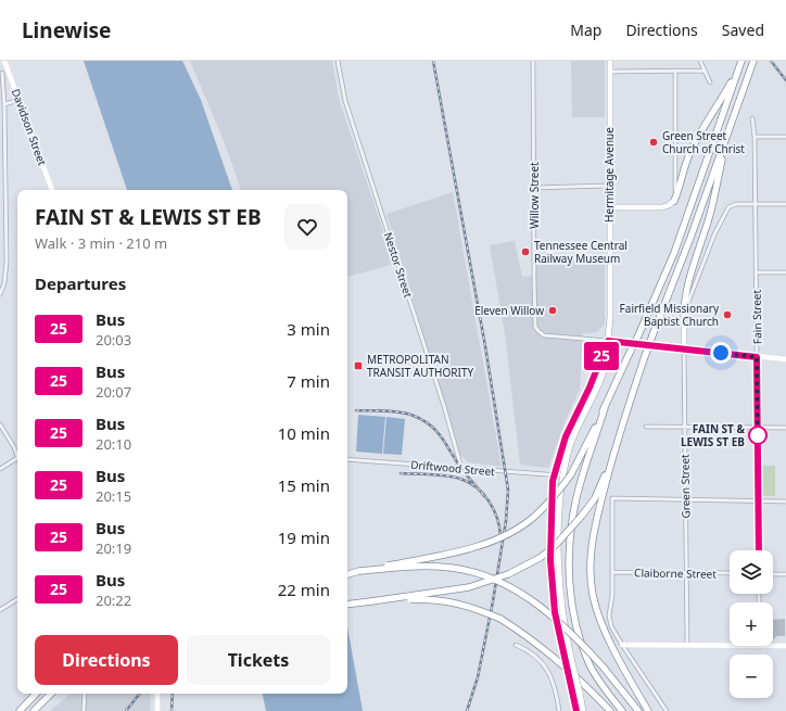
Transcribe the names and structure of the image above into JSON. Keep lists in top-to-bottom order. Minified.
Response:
{"streets":{"main road":["Hermitage Avenue","Green Street"],"street":["Davidson Street","Willow Street","Nestor Street","Fain Street","Driftwood Street","Claiborne Street"]},"crossings":[["Hermitage Avenue","Willow Street"],["Hermitage Avenue","Driftwood Street"],["Nestor Street","Driftwood Street"],["Fain Street","Green Street"],["Green Street","Claiborne Street"]],"places":{"other":["Green Street Church of Christ","Tennessee Central Railway Museum","Eleven Willow","Fairfield Missionary Baptist Church","FAIN ST & LEWIS ST EB"],"transit":["METROPOLITAN TRANSIT AUTHORITY"]},"lines":["bus line 25"],"page":{"header":"Linewise","nav":["Map","Directions","Saved"],"on_map":"25","heading":[["FAIN ST & LEWIS ST EB","Walk · 3 min · 210 m"],"Departures"],"list":[{"mark":"25","name":"Bus","note":"20:03","value":"3 min"},{"mark":"25","name":"Bus","note":"20:07","value":"7 min"},{"mark":"25","name":"Bus","note":"20:10","value":"10 min"},{"mark":"25","name":"Bus","note":"20:15","value":"15 min"},{"mark":"25","name":"Bus","note":"20:19","value":"19 min"},{"mark":"25","name":"Bus","note":"20:22","value":"22 min"}],"map_buttons":["+","−"],"buttons":["Directions","Tickets"]}}
